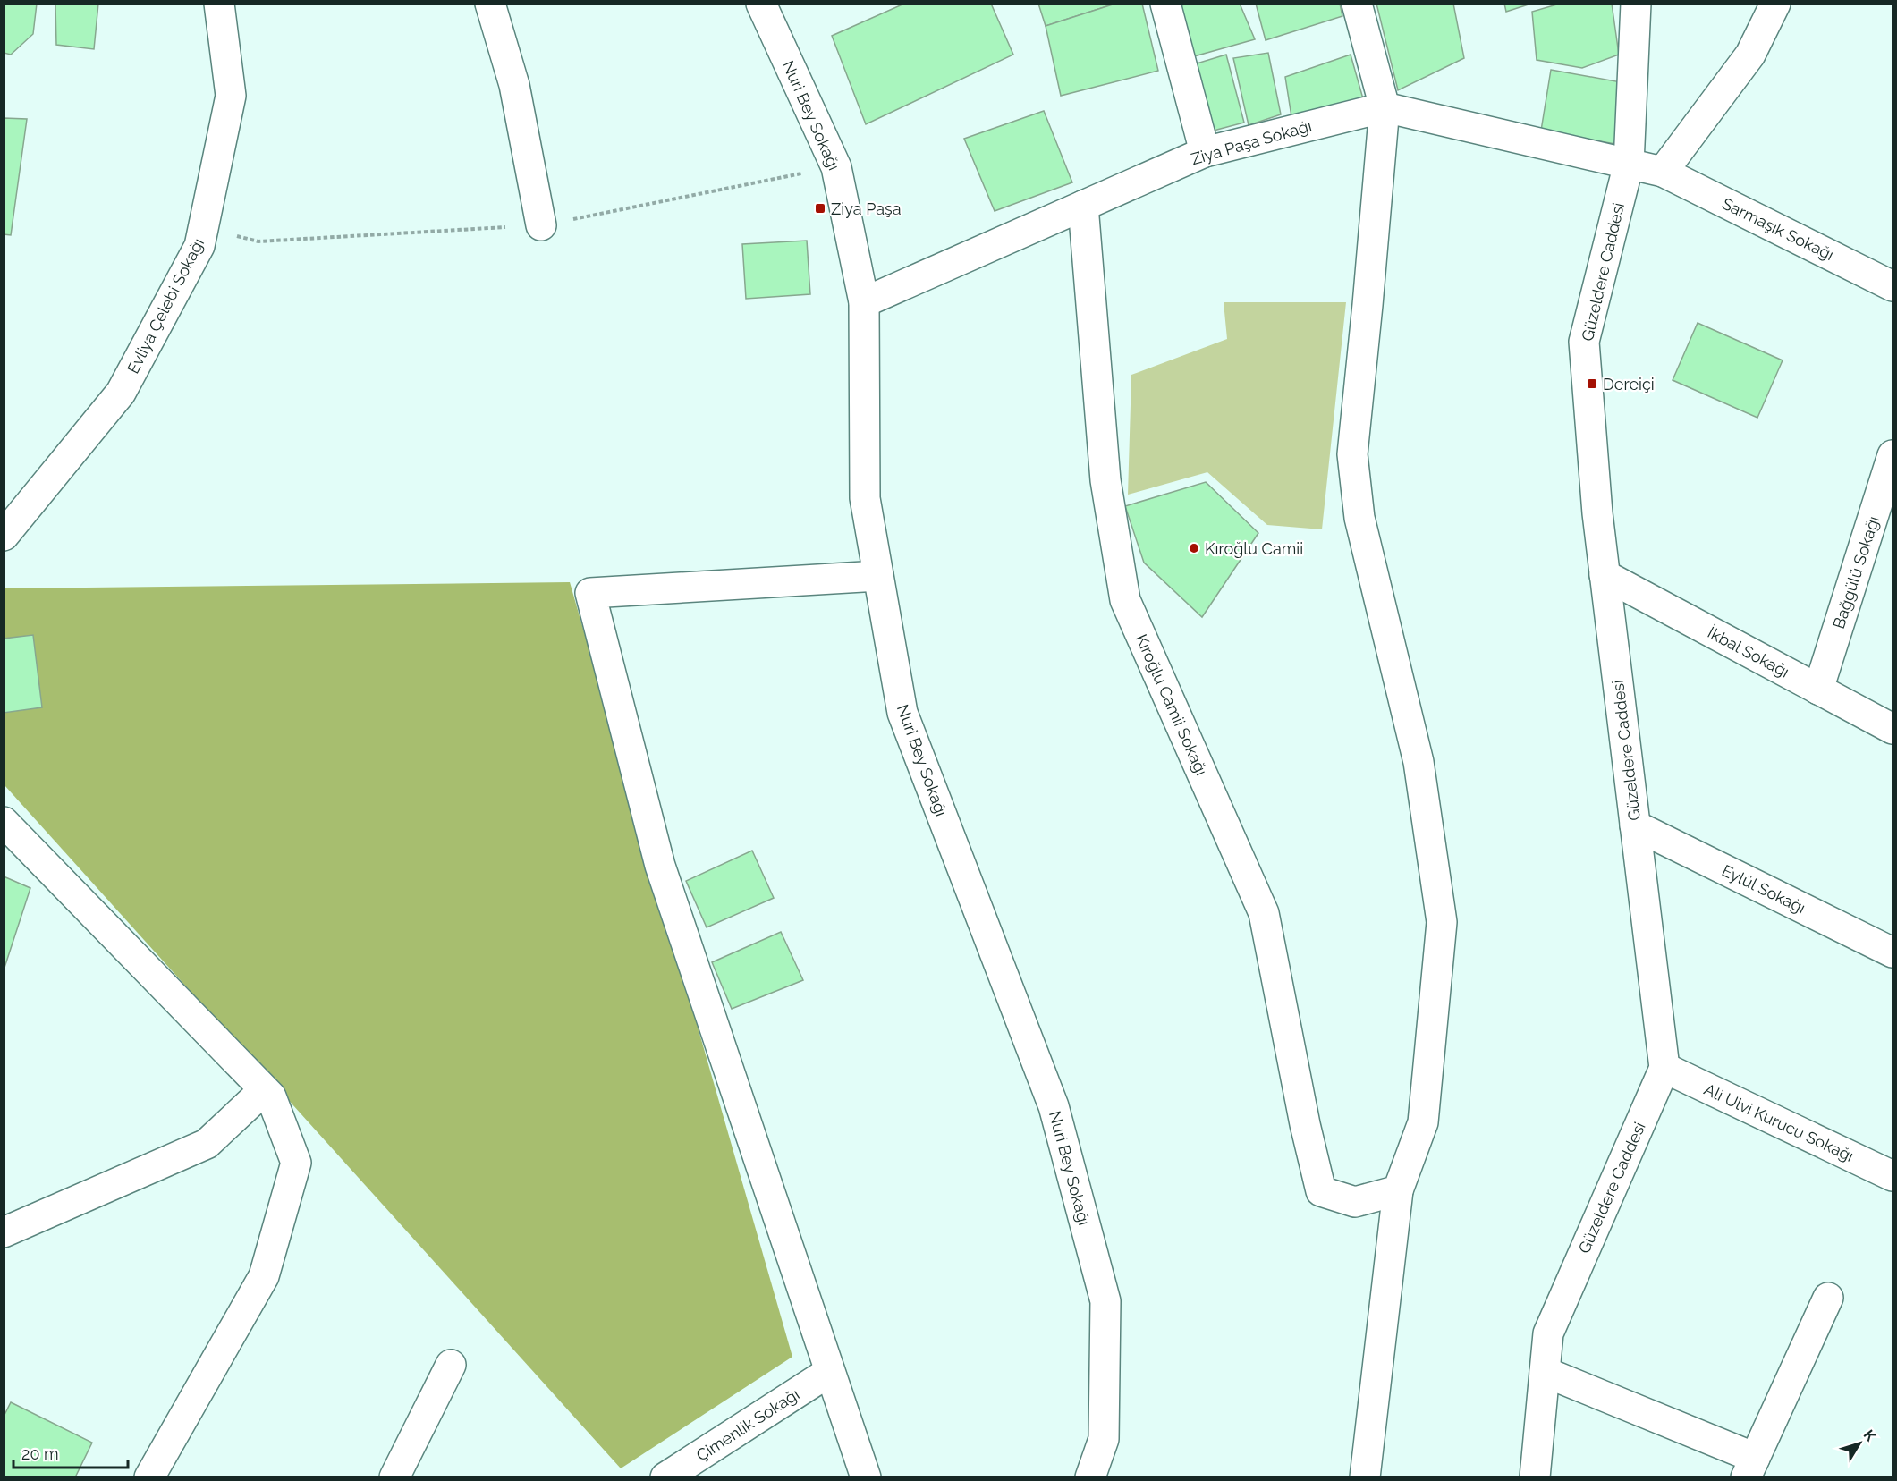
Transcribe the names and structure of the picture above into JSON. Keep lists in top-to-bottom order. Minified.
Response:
{"streets":{"street":["Nuri Bey Sokağı","Ziya Paşa Sokağı","Sarmaşık Sokağı","Güzeldere Caddesi","Evliya Çelebi Sokağı","Bağgülü Sokağı","İkbal Sokağı","Kıroğlu Camii Sokağı","Eylül Sokağı","Ali Ulvi Kurucu Sokağı","Çimenlik Sokağı"]},"crossings":[["Nuri Bey Sokağı","Ziya Paşa Sokağı"],["Ziya Paşa Sokağı","Sarmaşık Sokağı"],["Ziya Paşa Sokağı","Güzeldere Caddesi"],["Ziya Paşa Sokağı","Kıroğlu Camii Sokağı"],["Sarmaşık Sokağı","Güzeldere Caddesi"],["Güzeldere Caddesi","İkbal Sokağı"],["Güzeldere Caddesi","Eylül Sokağı"],["Güzeldere Caddesi","Ali Ulvi Kurucu Sokağı"],["Bağgülü Sokağı","İkbal Sokağı"]],"places":{"transit":["Ziya Paşa","Dereiçi"],"other":["Kıroğlu Camii"]},"scale_bar":"20 m","north":"top right"}
